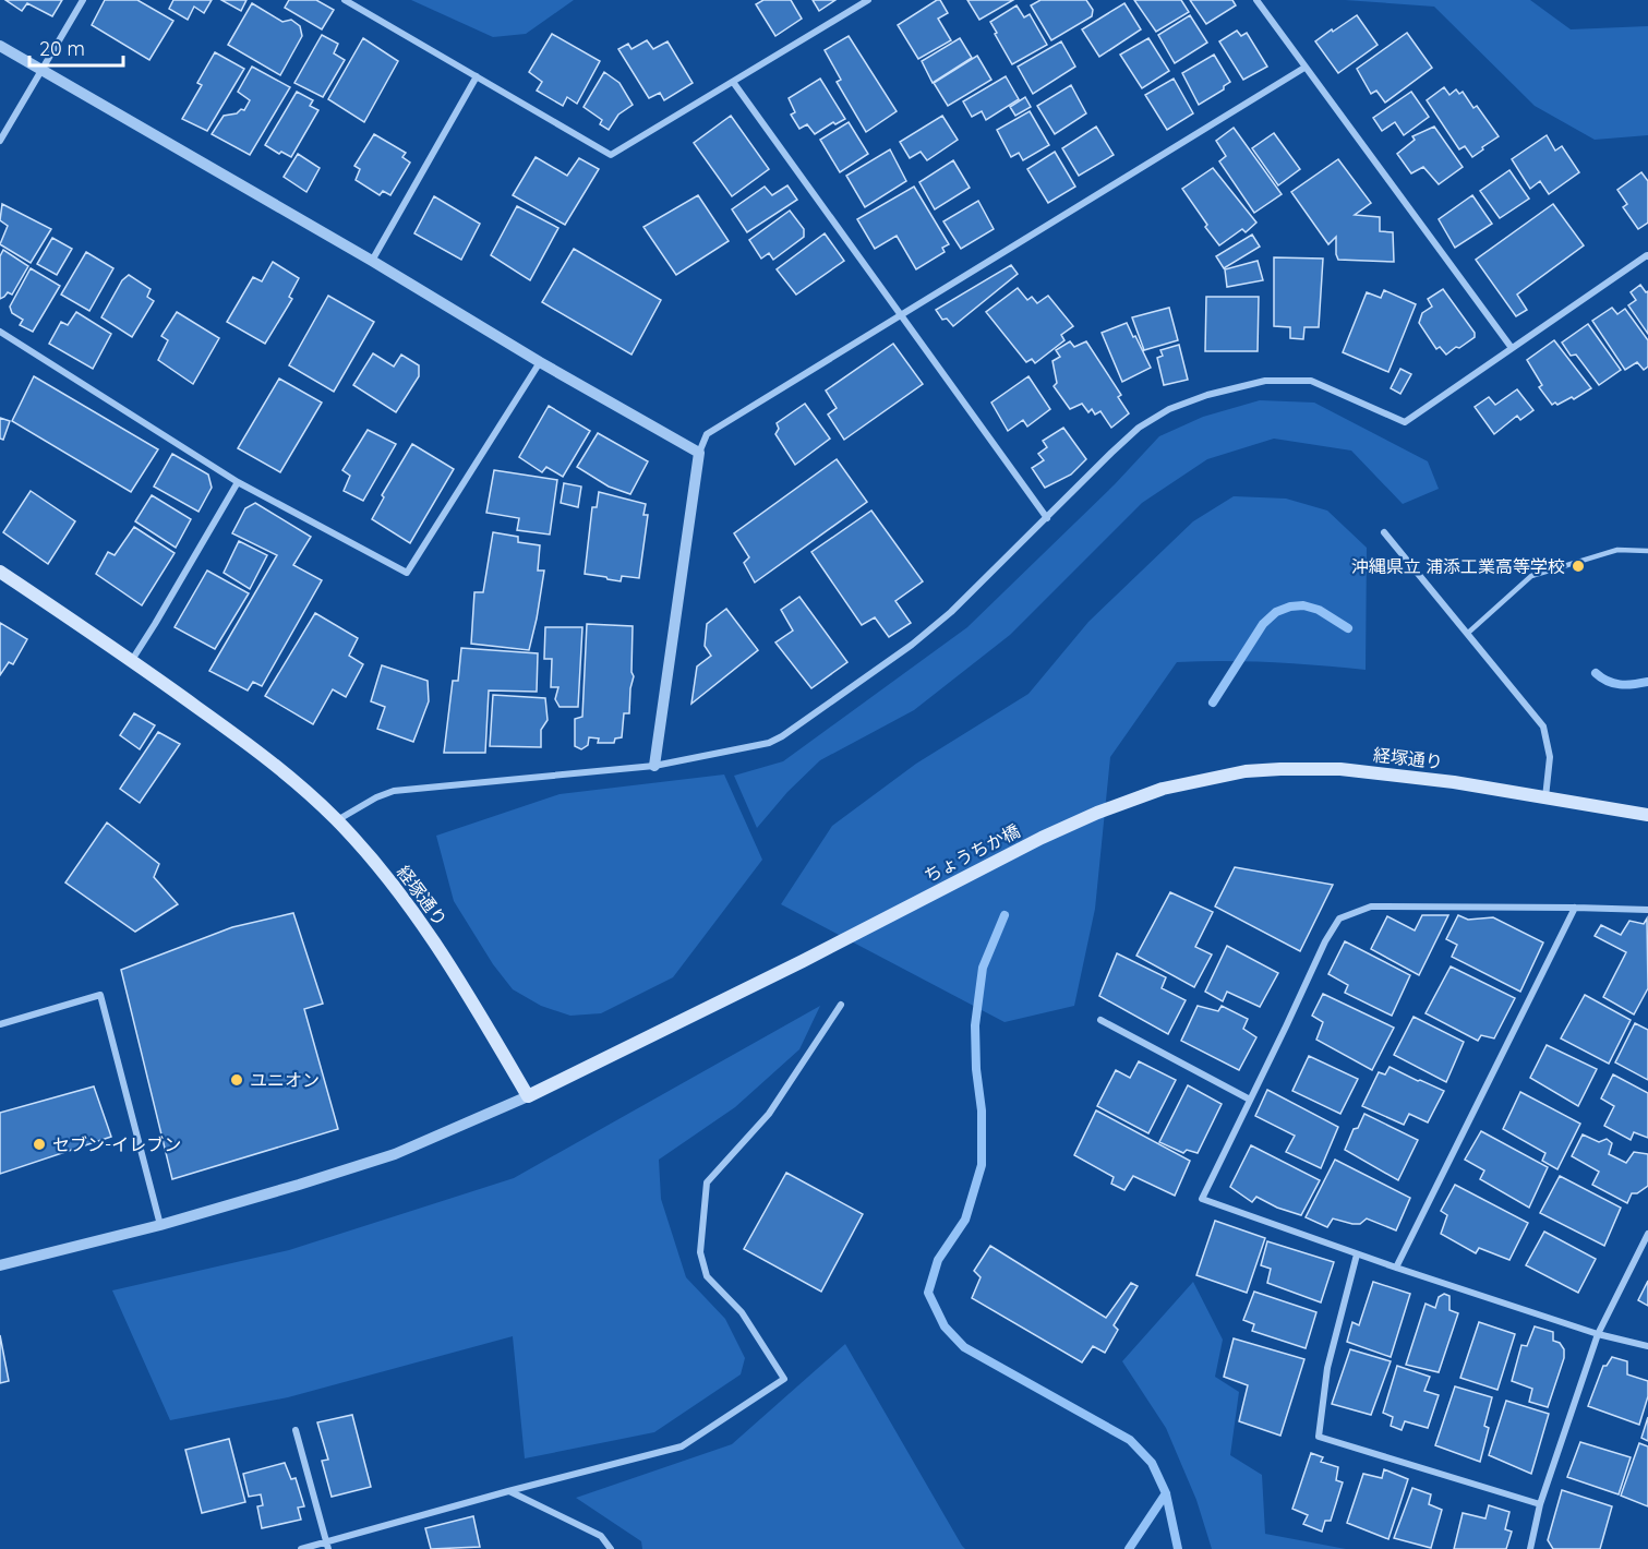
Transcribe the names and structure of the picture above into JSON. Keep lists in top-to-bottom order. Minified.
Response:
{"streets":{"main road":["経塚通り","ちょうちか橋"]},"crossings":[["経塚通り","ちょうちか橋"]],"places":["沖縄県立 浦添工業高等学校","ユニオン","セブン-イレブン"],"scale_bar":"20 m"}
